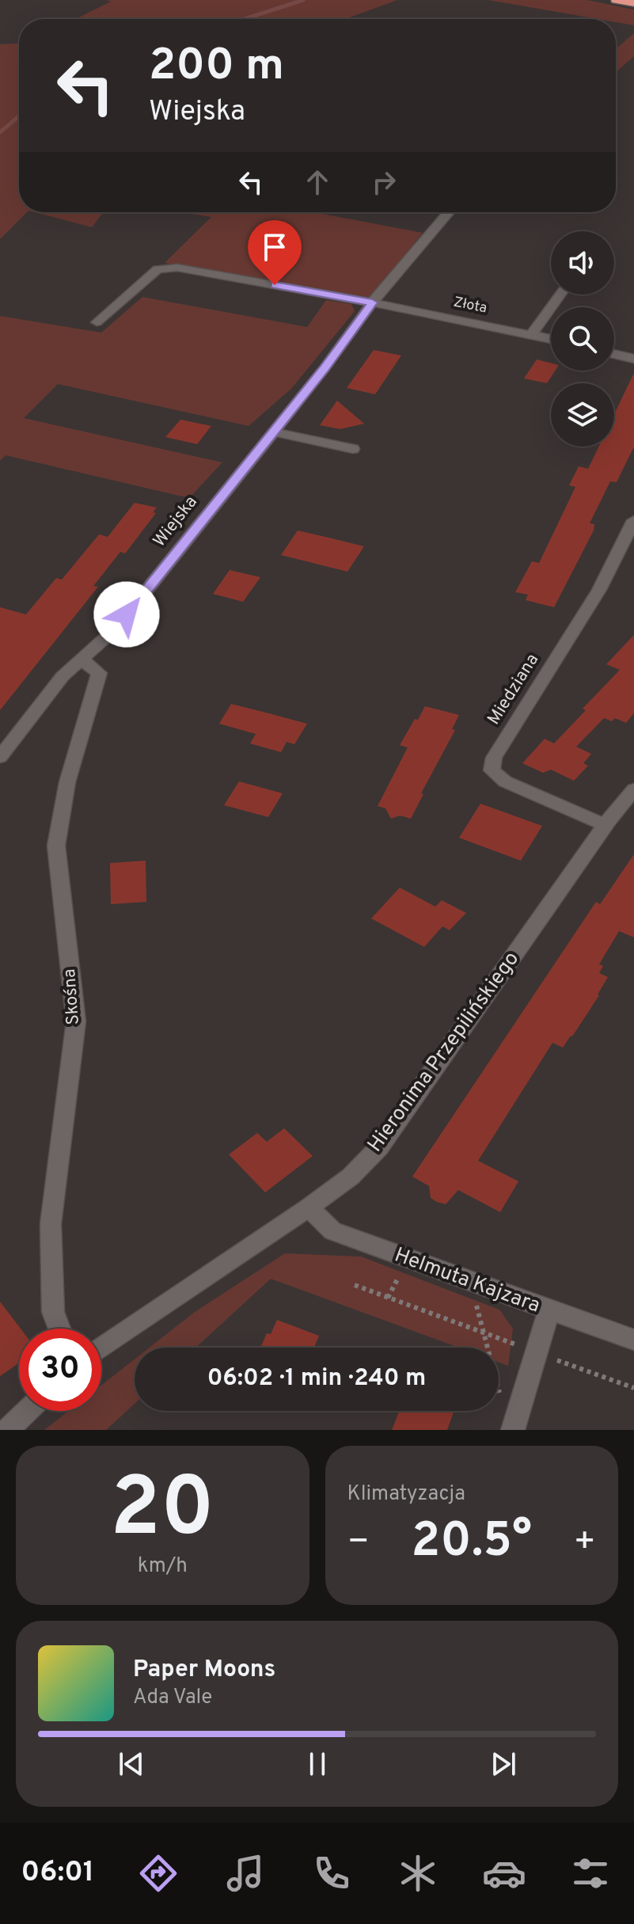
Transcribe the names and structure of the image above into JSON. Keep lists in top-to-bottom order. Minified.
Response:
{"streets":{"street":["Złota","Wiejska","Miedziana","Skośna","Hieronima Przepilińskiego","Helmuta Kajzara"]},"crossings":[["Złota","Wiejska"],["Wiejska","Skośna"],["Miedziana","Hieronima Przepilińskiego"],["Hieronima Przepilińskiego","Helmuta Kajzara"]],"page":{"turn":["200 m","Wiejska"],"limit":"30","trip":"06:02 · 1 min · 240 m","tile":[["20","km/h"],"Klimatyzacja"],"heat":["−","20.5°","+"],"song":["Paper Moons","Ada Vale"],"tabs":"06:01"}}
